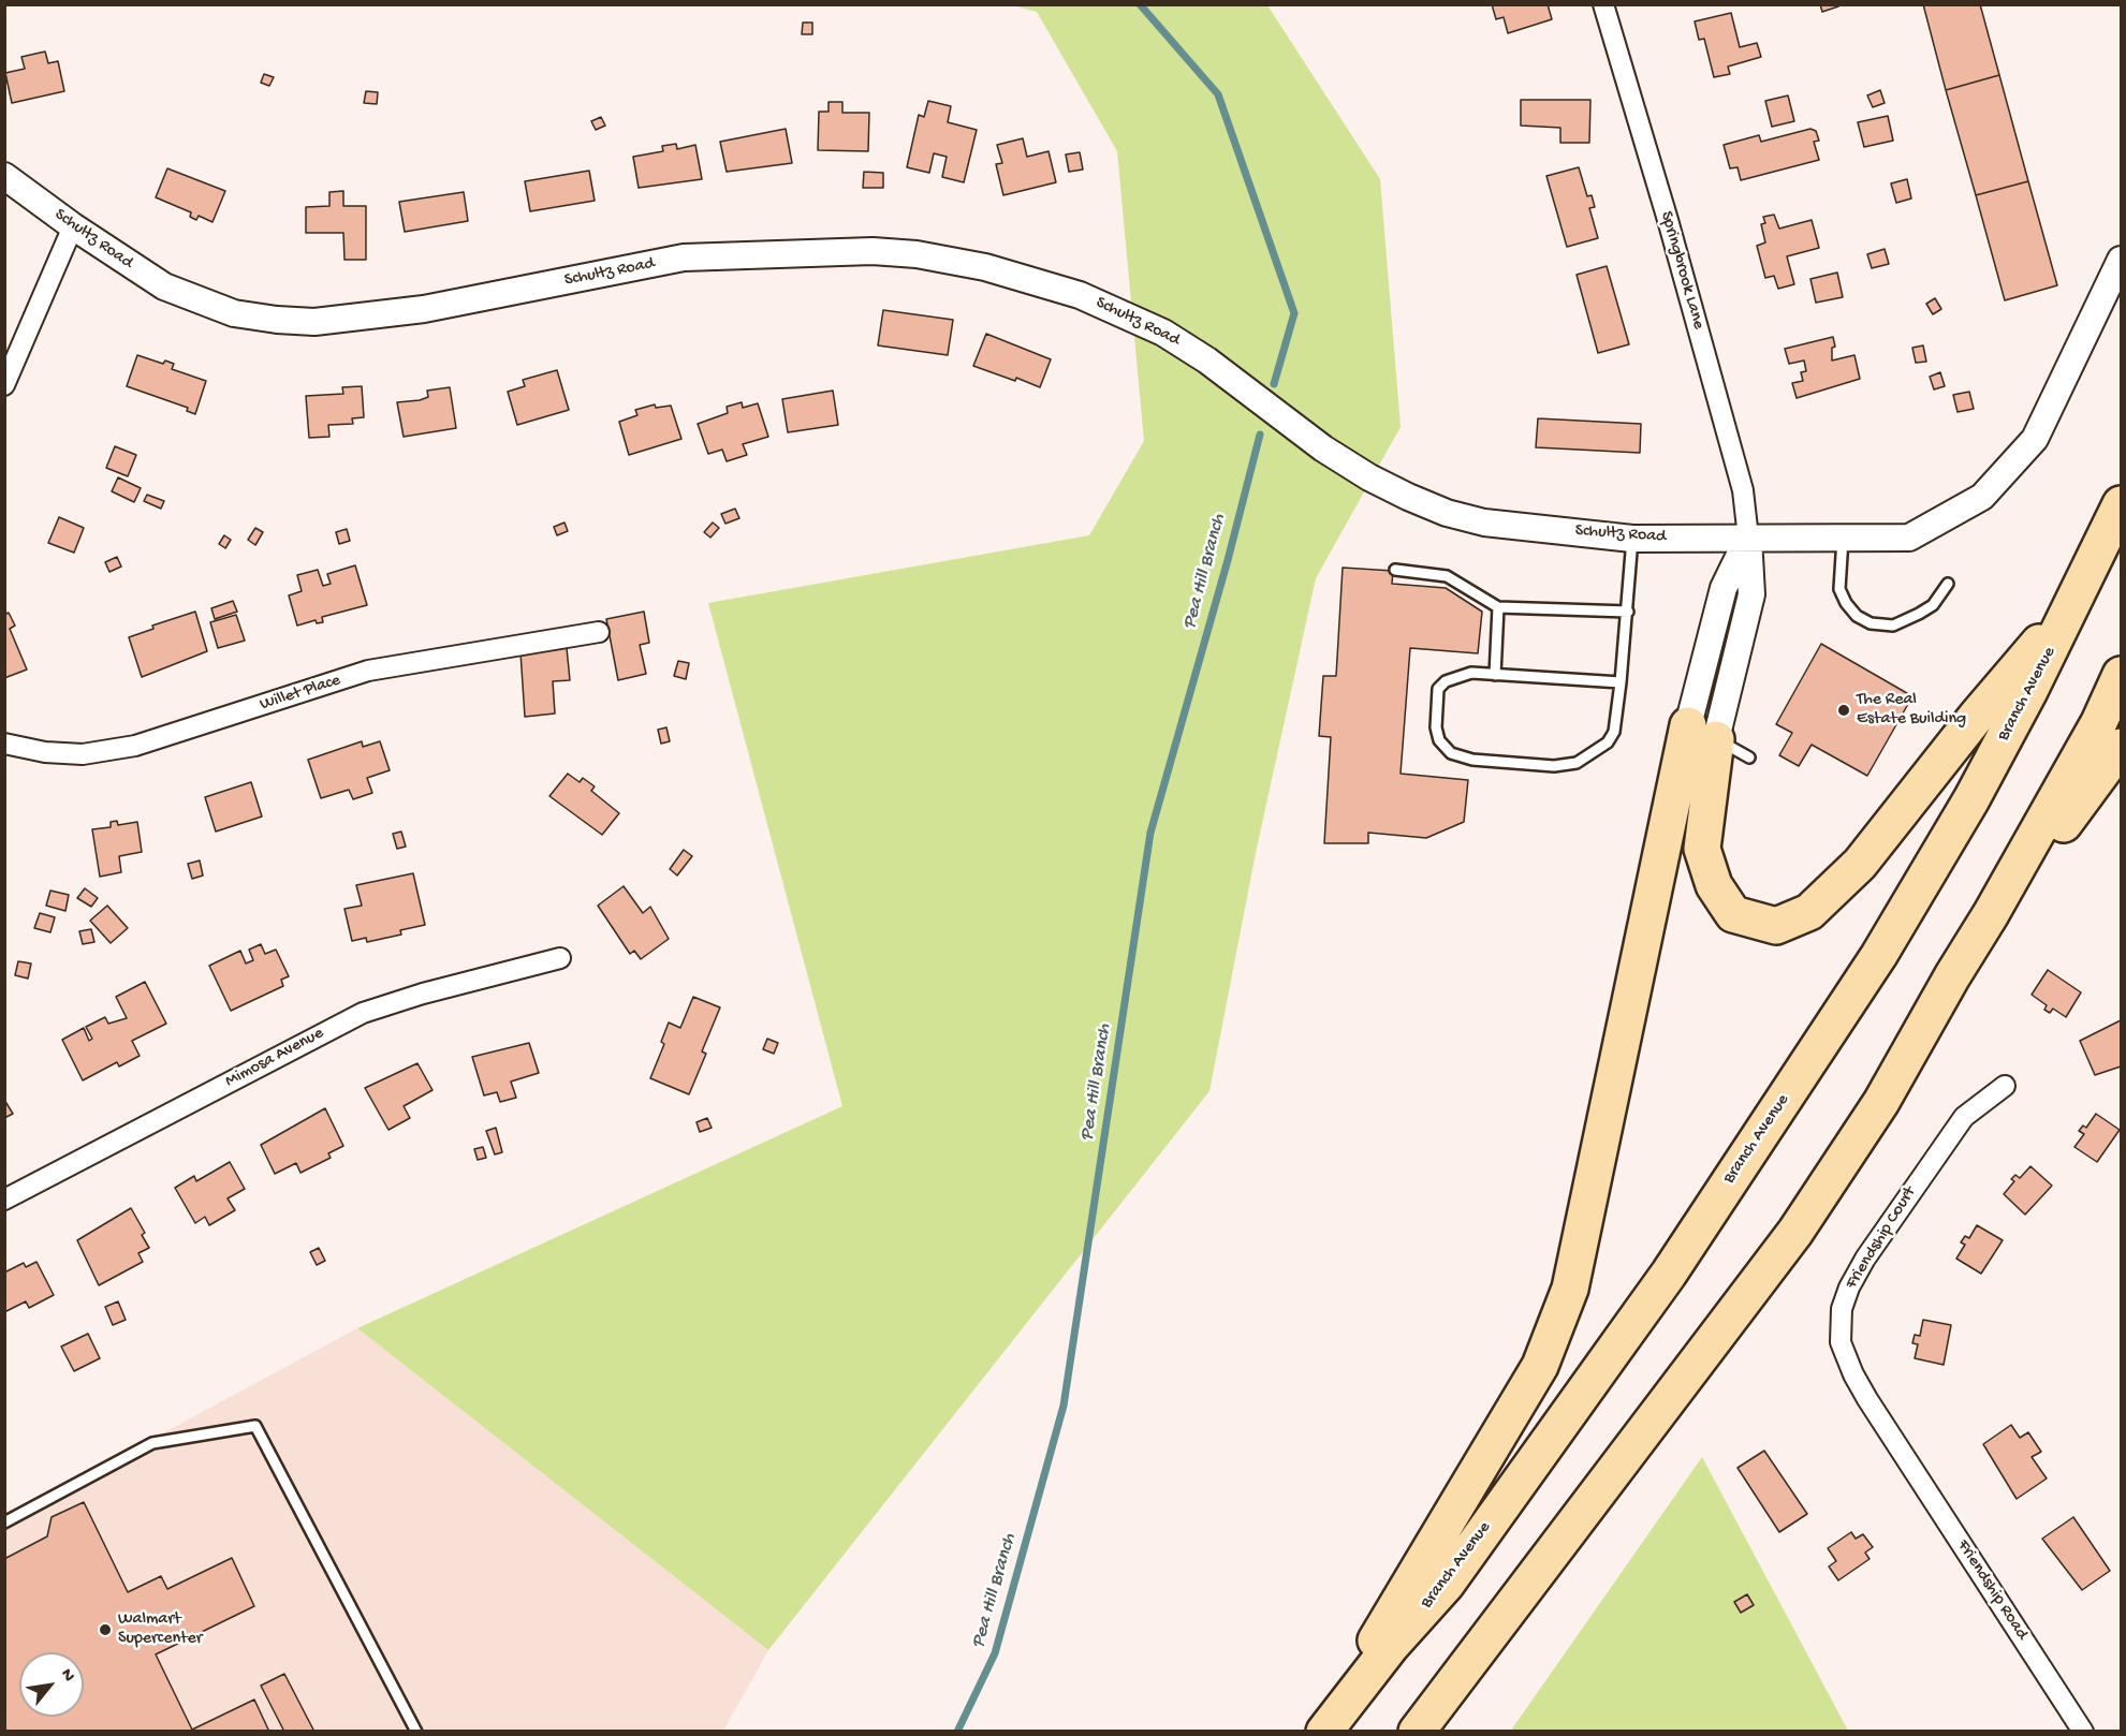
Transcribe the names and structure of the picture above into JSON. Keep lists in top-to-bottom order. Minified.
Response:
{"streets":{"highway":["Branch Avenue"],"street":["Schultz Road","Springbrook Lane","Willet Place","Mimosa Avenue","Friendship Court","Friendship Road"]},"crossings":[["Schultz Road","Springbrook Lane"],["Friendship Court","Friendship Road"]],"water":["Pea Hill Branch"],"places":["The Real Estate Building","Walmart Supercenter"],"north":"top right"}
